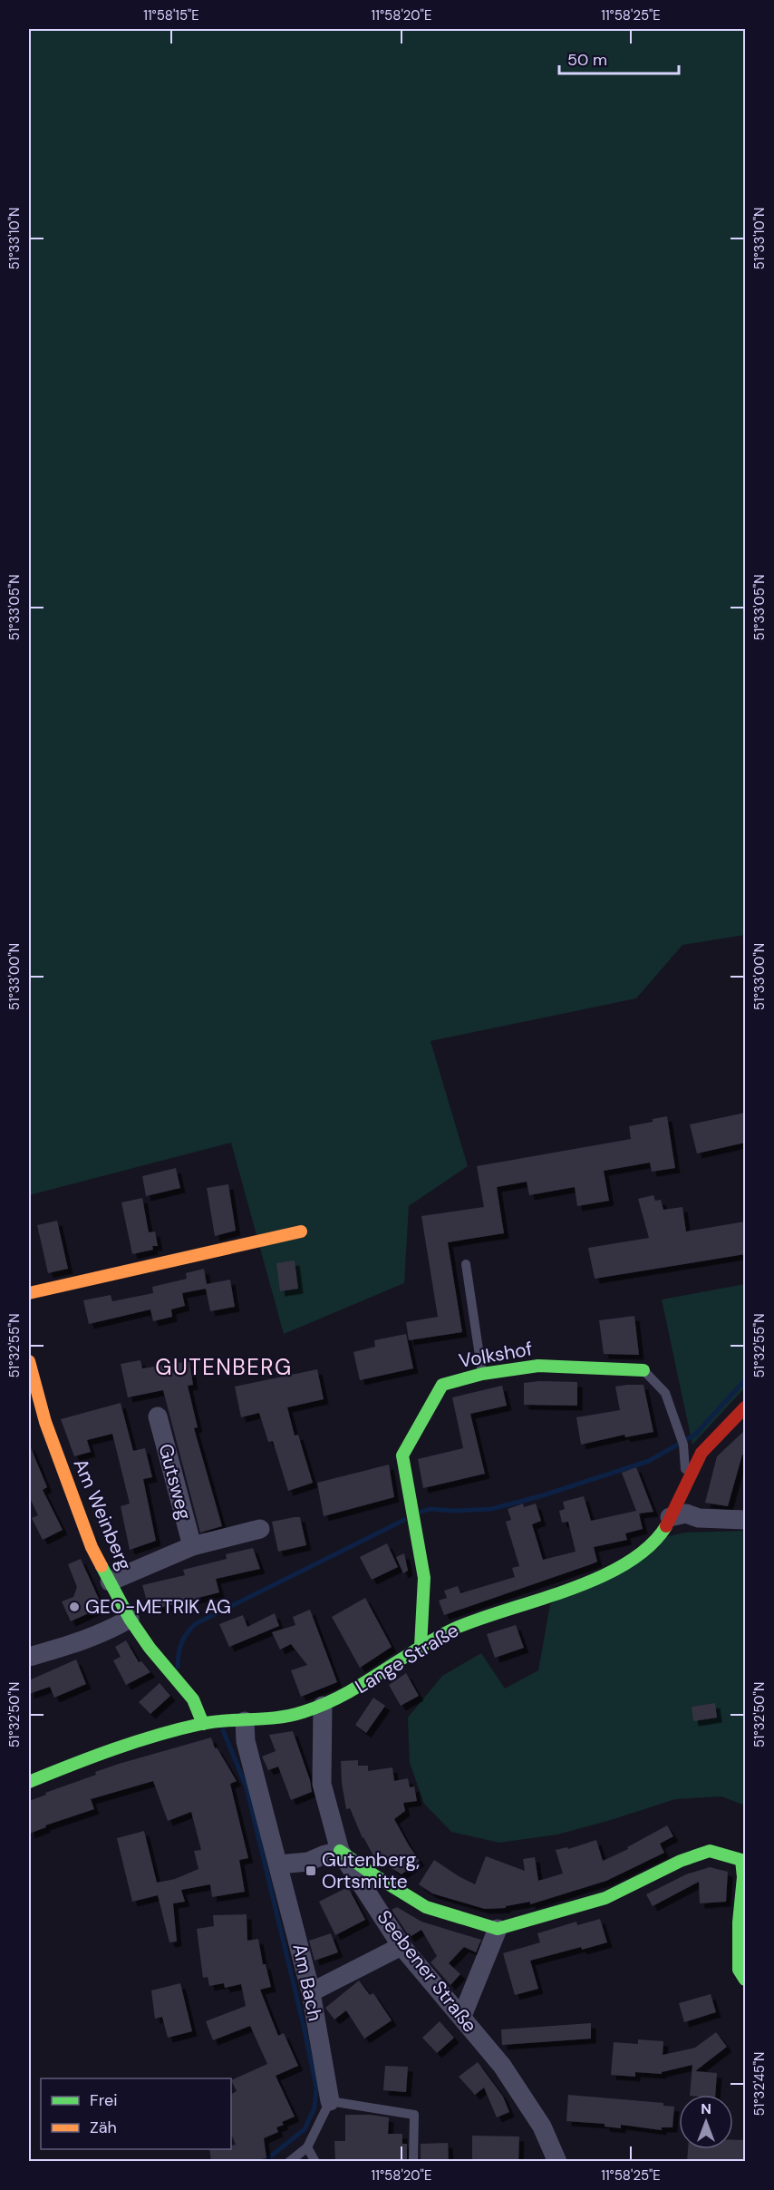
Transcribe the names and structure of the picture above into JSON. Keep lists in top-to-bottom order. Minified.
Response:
{"streets":{"street":["Volkshof","Gutsweg","Am Weinberg","Lange Straße","Seebener Straße","Am Bach"]},"crossings":[["Volkshof","Lange Straße"],["Gutsweg","Am Weinberg"],["Am Weinberg","Lange Straße"],["Lange Straße","Seebener Straße"],["Lange Straße","Am Bach"]],"districts":["GUTENBERG"],"places":{"other":["GEO-METRIK AG"],"transit":["Gutenberg, Ortsmitte"]},"legend":["Frei","Zäh"],"scale_bar":"50 m","north":"top","coordinates":["11°58'15\"E","11°58'20\"E","11°58'25\"E","51°33'10\"N","51°33'05\"N","51°33'00\"N","51°32'55\"N","51°32'50\"N","51°32'45\"N"]}
